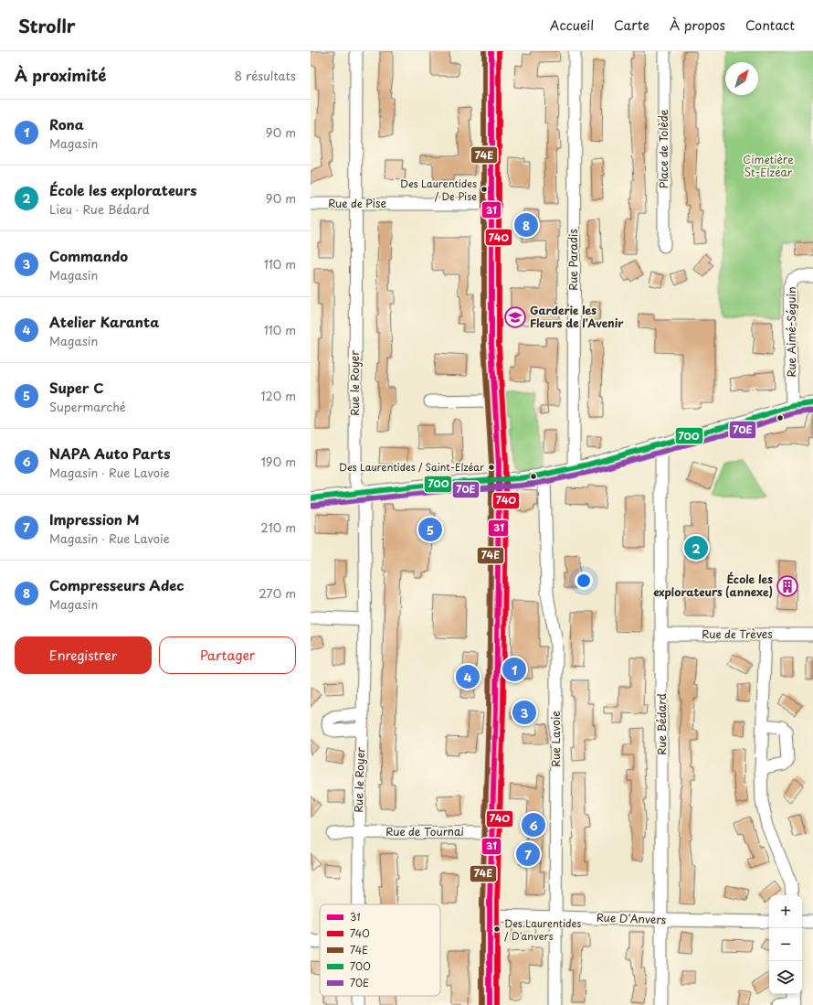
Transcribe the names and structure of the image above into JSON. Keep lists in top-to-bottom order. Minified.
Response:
{"streets":{"street":["Place de Tolède","Rue de Pise","Rue Paradis","Rue Aimé-Séguin","Rue le Royer","Rue de Trèves","Rue Bédard","Rue Lavoie","Rue de Tournai","Rue D'Anvers"]},"crossings":[["Rue de Pise","Rue le Royer"],["Rue le Royer","Rue de Tournai"],["Rue de Trèves","Rue Bédard"],["Rue Bédard","Rue D'Anvers"],["Rue Lavoie","Rue D'Anvers"]],"parks":["Cimetière St-Elzéar"],"places":{"other":["Des Laurentides / De Pise","Des Laurentides / Saint-Elzéar","Des Laurentides / D'anvers"],"school or university":["Garderie les Fleurs de l'Avenir"],"building":["École les explorateurs (annexe)"]},"lines":["transit line 31","transit line 74O","transit line 74E","transit line 70O","transit line 70E"],"legend":["31","74O","74E","70O","70E"],"north":"top right","page":{"header":"Strollr","nav":["Accueil","Carte","À propos","Contact"],"heading":["À proximité","8 résultats"],"list":[{"mark":"1","name":"Rona","note":"Magasin","value":"90 m"},{"mark":"2","name":"École les explorateurs","note":"Lieu · Rue Bédard","value":"90 m"},{"mark":"3","name":"Commando","note":"Magasin","value":"110 m"},{"mark":"4","name":"Atelier Karanta","note":"Magasin","value":"110 m"},{"mark":"5","name":"Super C","note":"Supermarché","value":"120 m"},{"mark":"6","name":"NAPA Auto Parts","note":"Magasin · Rue Lavoie","value":"190 m"},{"mark":"7","name":"Impression M","note":"Magasin · Rue Lavoie","value":"210 m"},{"mark":"8","name":"Compresseurs Adec","note":"Magasin","value":"270 m"}],"pins":["8","5","2","1","4","3","6","7"],"buttons":["Enregistrer","Partager"],"map_buttons":["+","−"]}}
